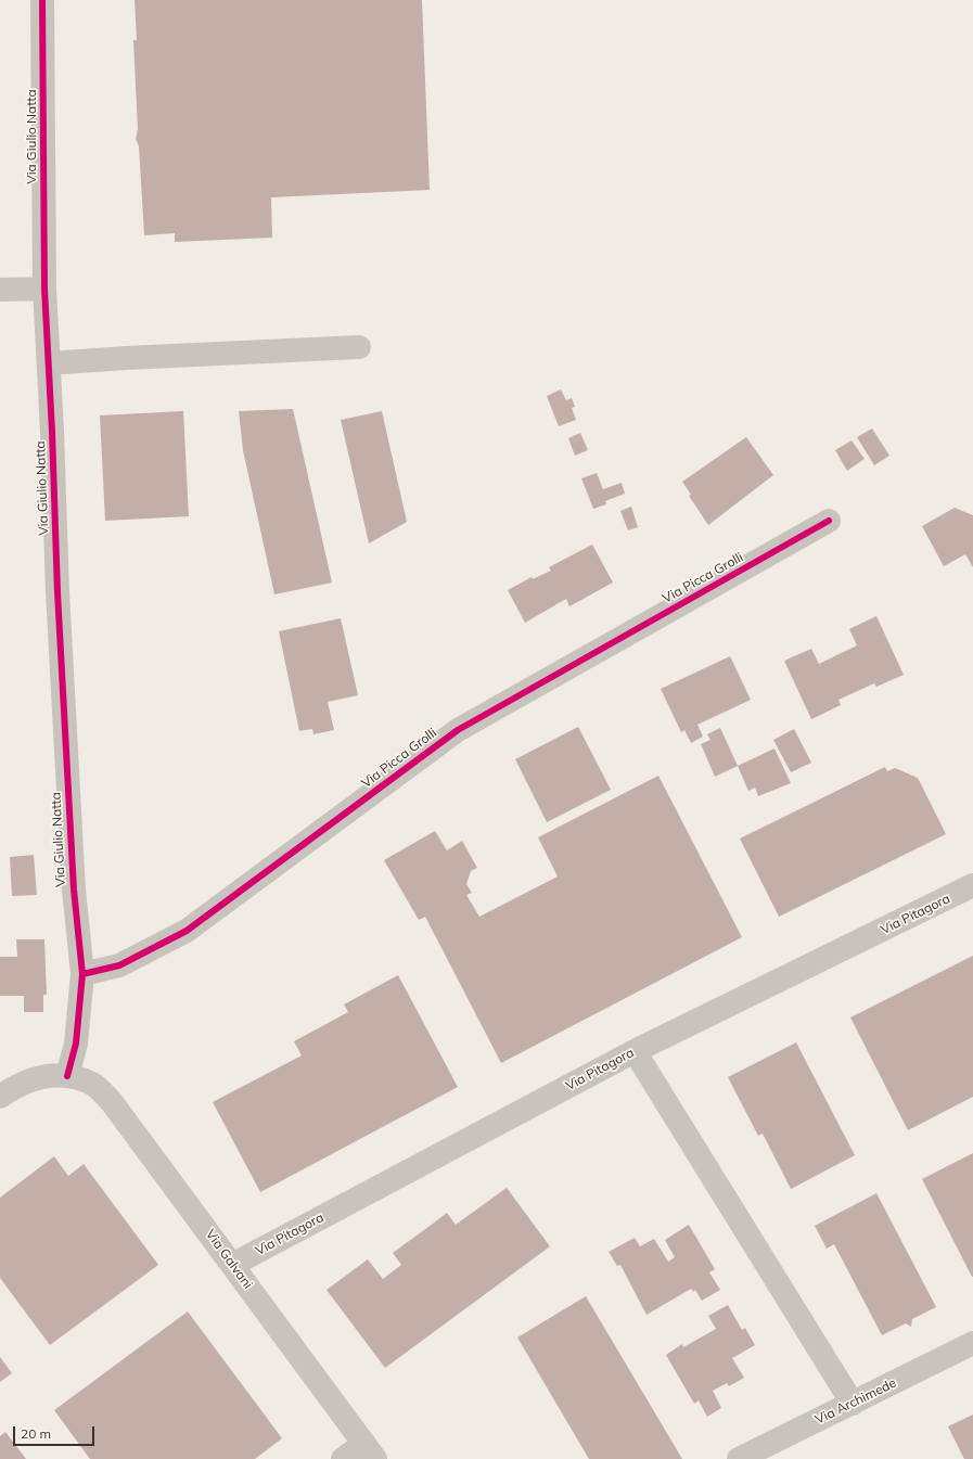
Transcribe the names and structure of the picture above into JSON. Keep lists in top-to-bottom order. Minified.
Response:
{"streets":{"street":["Via Giulio Natta","Via Picca Grolli","Via Pitagora","Via Galvani","Via Archimede"]},"crossings":[["Via Giulio Natta","Via Picca Grolli"],["Via Pitagora","Via Galvani"]],"scale_bar":"20 m"}
